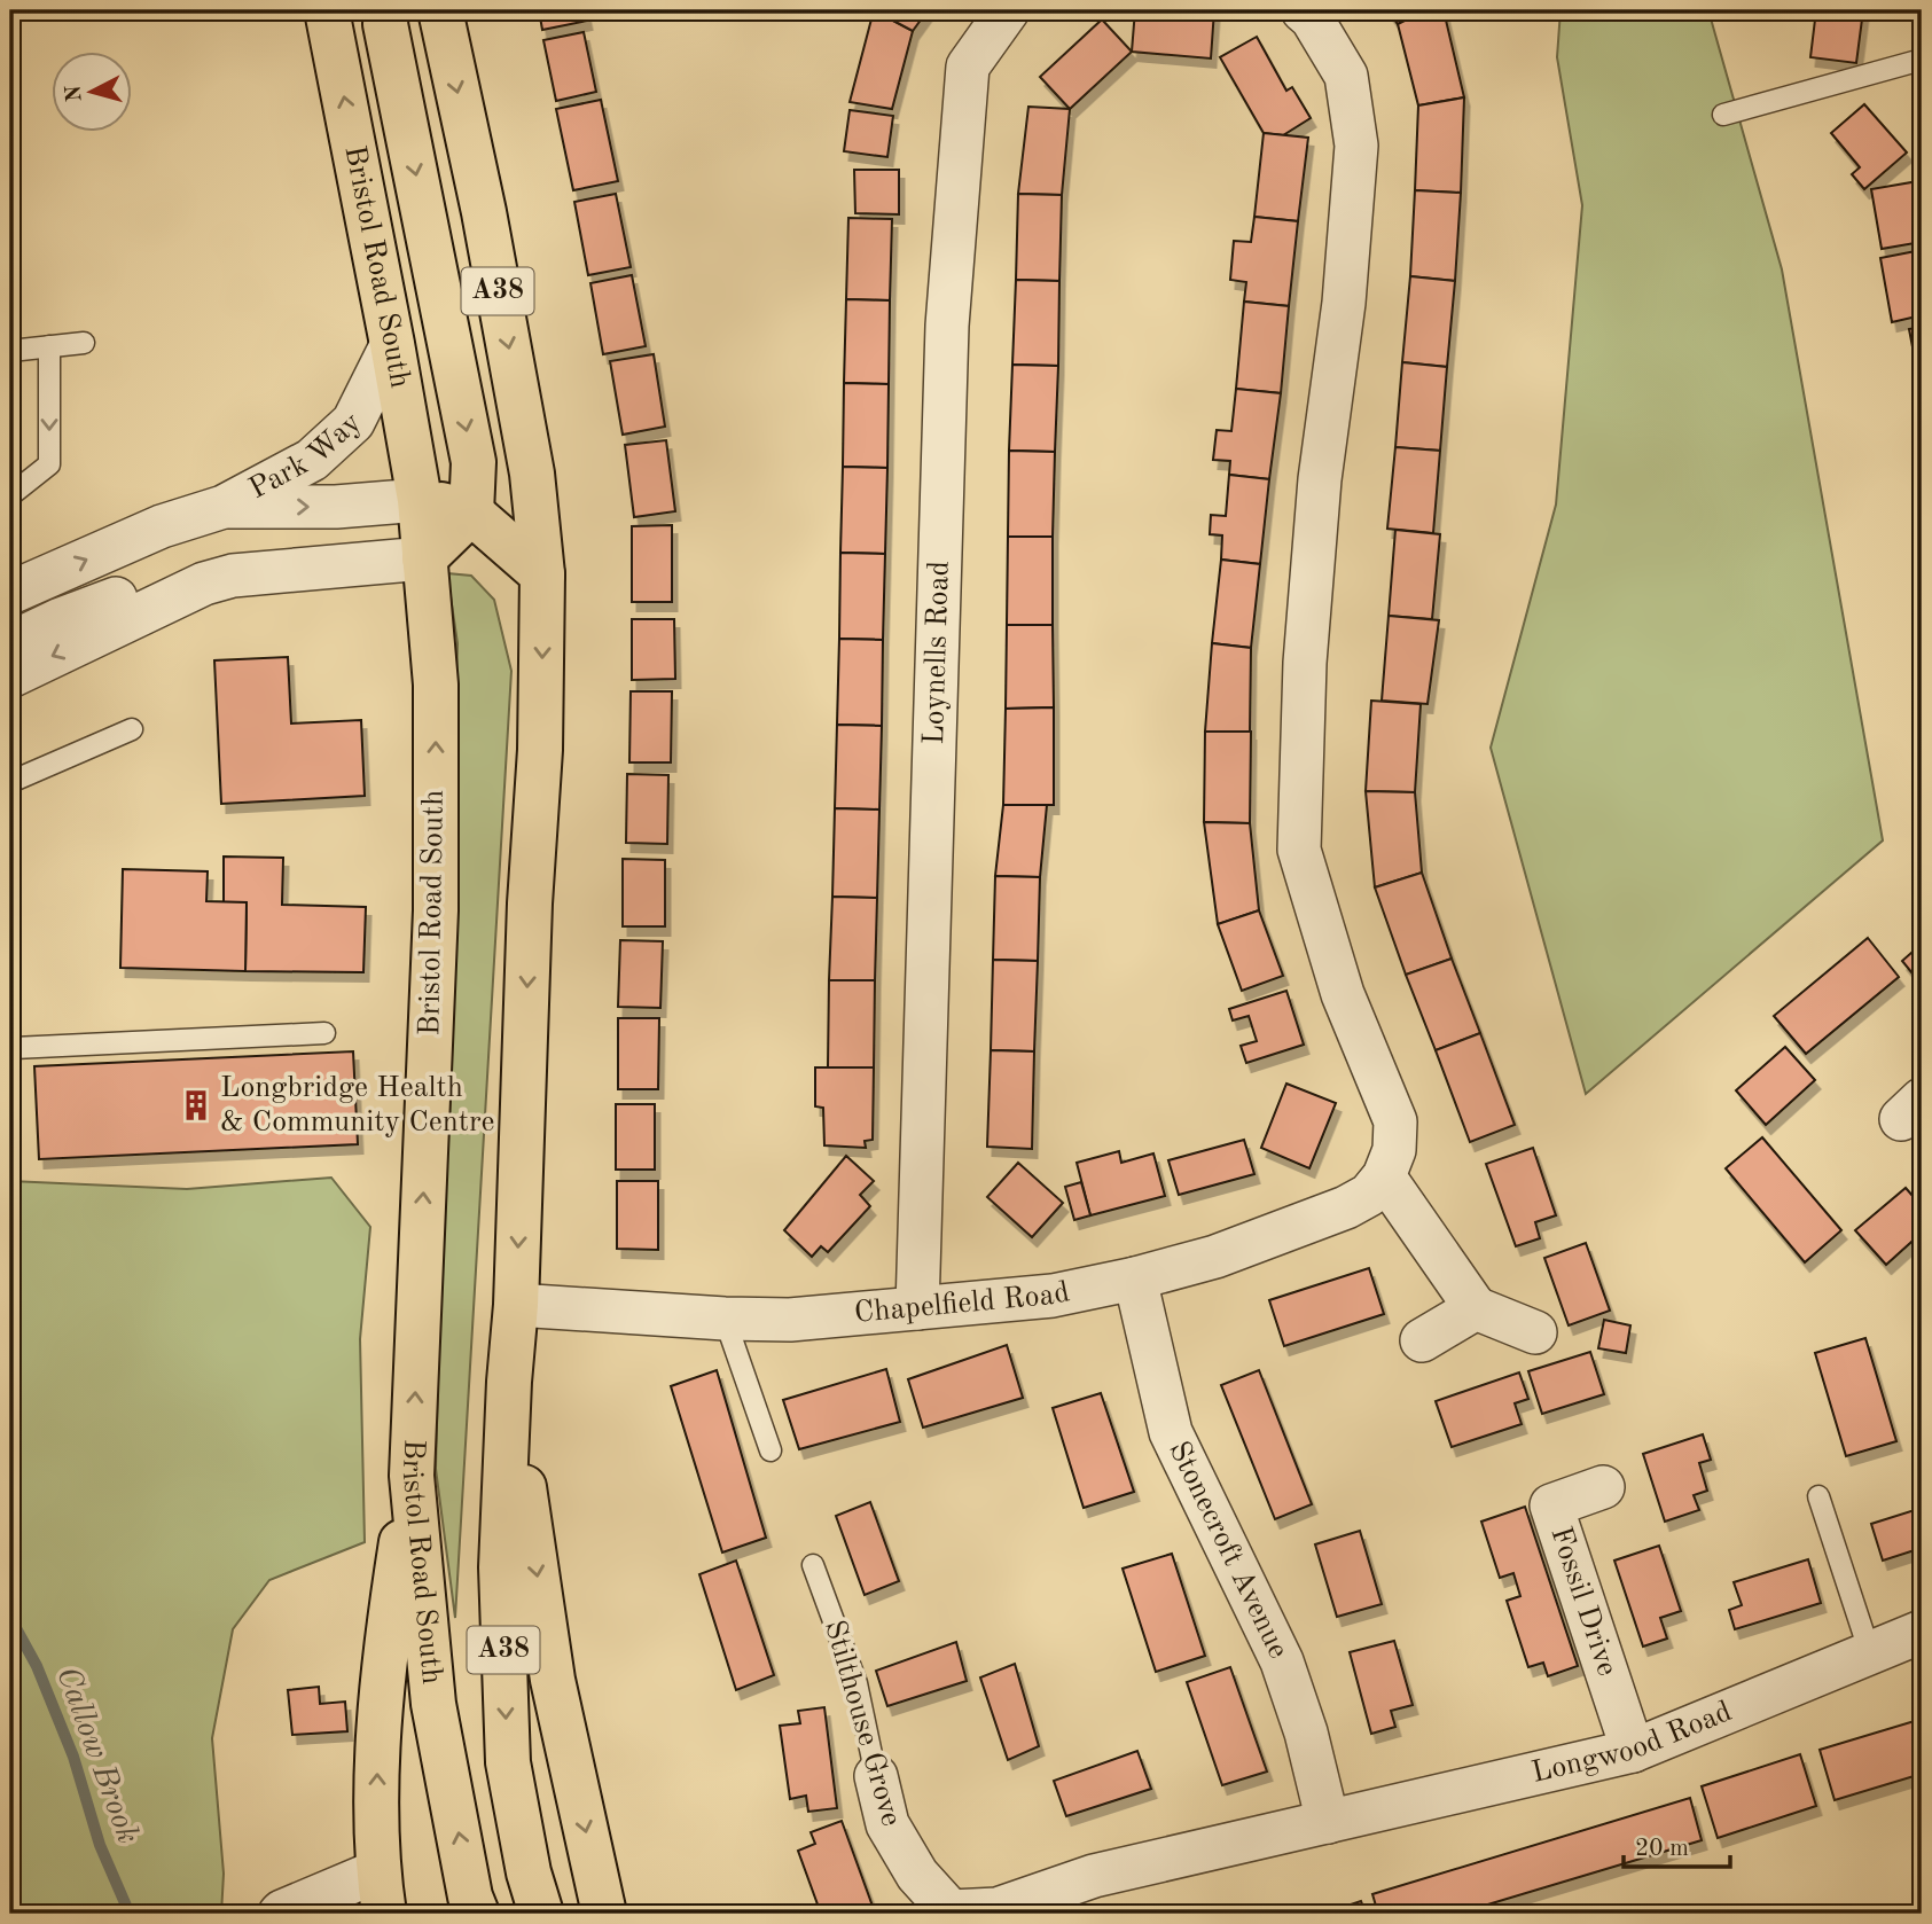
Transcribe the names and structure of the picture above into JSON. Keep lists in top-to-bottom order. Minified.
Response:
{"streets":{"highway":["Bristol Road South","A38"],"street":["Park Way","Loynells Road","Chapelfield Road","Stonecroft Avenue","Fossil Drive","Stilthouse Grove","Longwood Road"]},"crossings":[["Bristol Road South","Park Way"],["A38","Chapelfield Road"],["Loynells Road","Chapelfield Road"],["Chapelfield Road","Stonecroft Avenue"],["Stonecroft Avenue","Stilthouse Grove"],["Stonecroft Avenue","Longwood Road"],["Fossil Drive","Longwood Road"],["Stilthouse Grove","Longwood Road"]],"water":["Callow Brook"],"places":{"building":["Longbridge Health & Community Centre"]},"scale_bar":"20 m","north":"left"}
